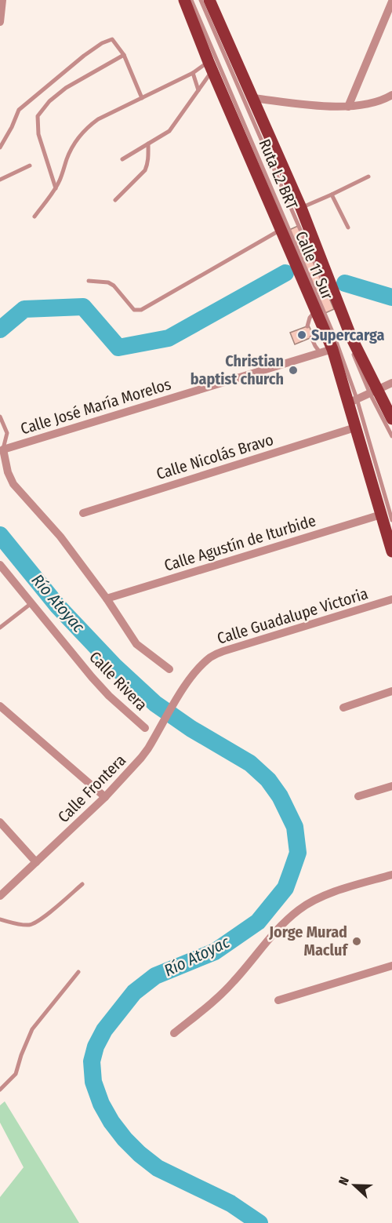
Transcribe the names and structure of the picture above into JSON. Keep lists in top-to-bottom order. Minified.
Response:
{"streets":{"main road":["Calle 11 Sur"],"street":["Calle José María Morelos","Calle Nicolás Bravo","Calle Agustín de Iturbide","Calle Guadalupe Victoria","Calle Rivera","Calle Frontera"],"lane":["Ruta L2 BRT"]},"crossings":[["Ruta L2 BRT","Calle 11 Sur"],["Calle 11 Sur","Calle José María Morelos"],["Calle 11 Sur","Calle Nicolás Bravo"],["Calle 11 Sur","Calle Agustín de Iturbide"],["Calle Guadalupe Victoria","Calle Frontera"]],"water":["Río Atoyac"],"places":["Supercarga","Christian baptist church","Jorge Murad Macluf"],"north":"left"}
